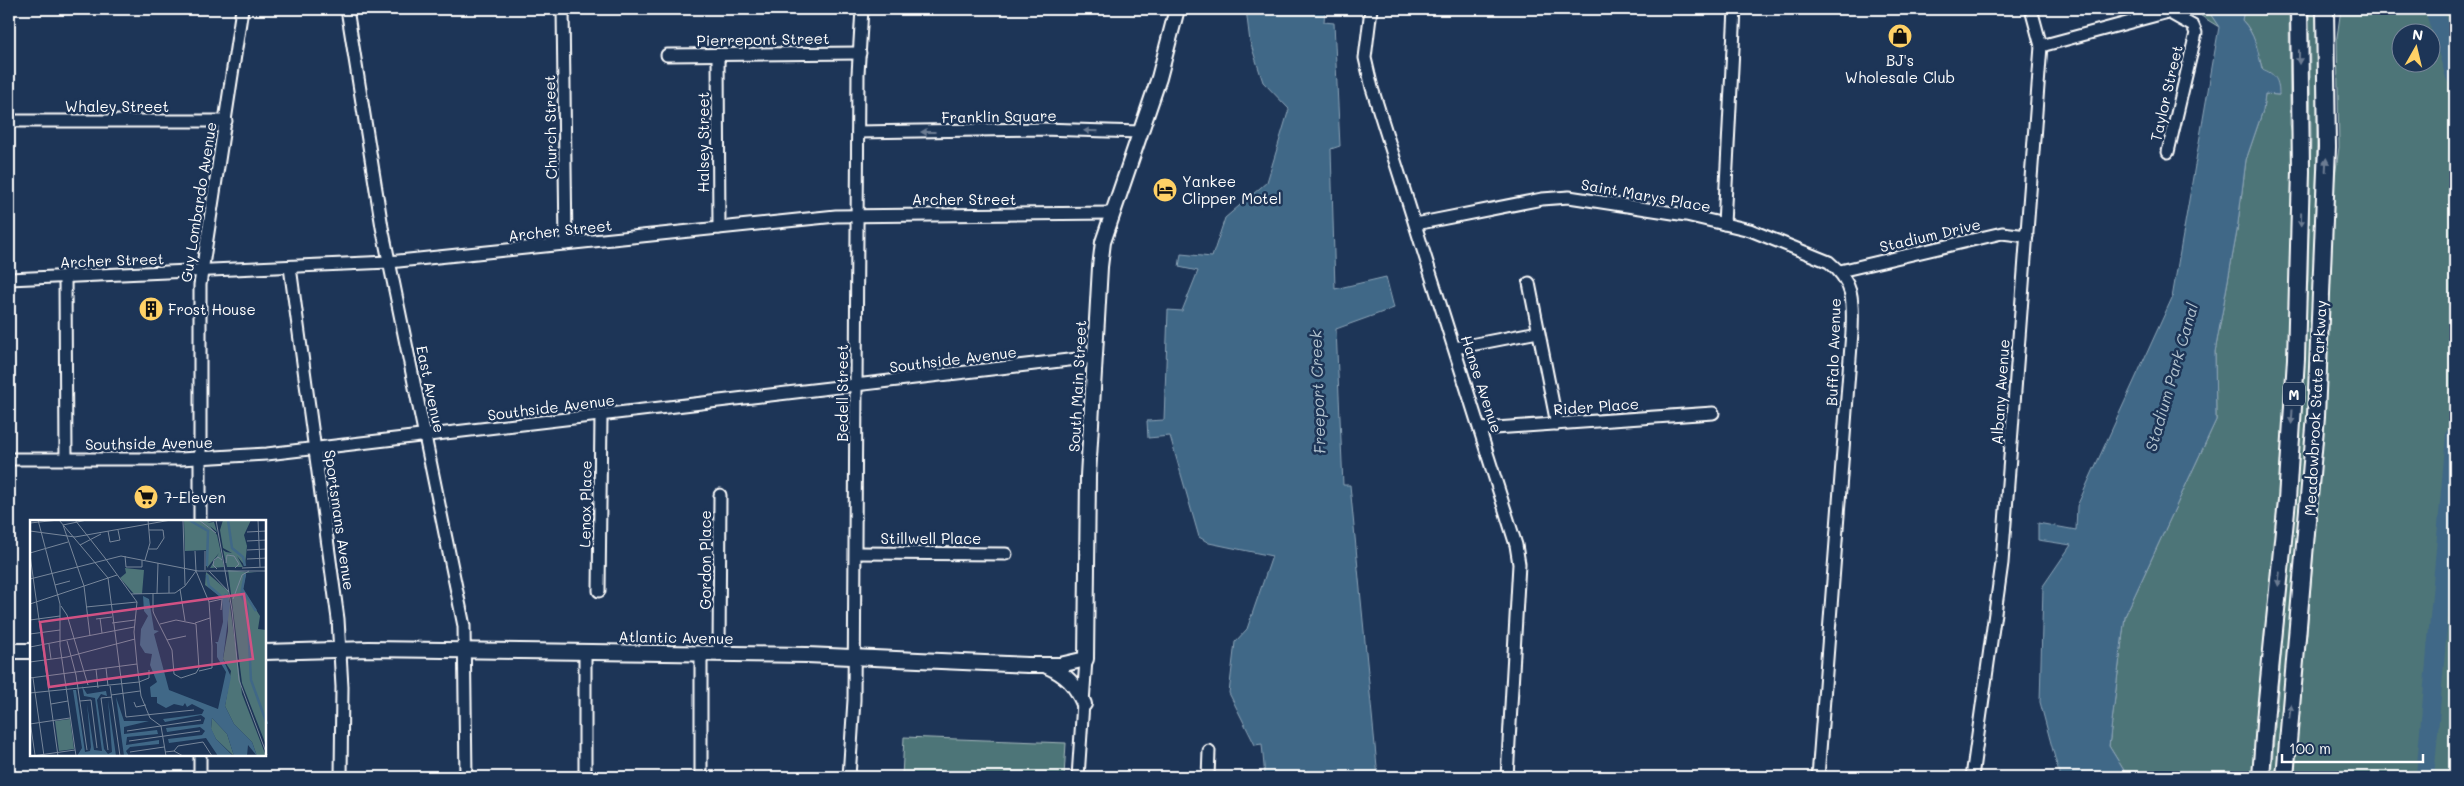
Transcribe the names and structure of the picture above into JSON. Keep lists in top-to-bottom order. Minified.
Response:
{"streets":{"highway":["M","Meadowbrook State Parkway"],"main road":["South Main Street","Atlantic Avenue"],"street":["Pierrepont Street","Taylor Street","Whaley Street","Franklin Square","Church Street","Halsey Street","Saint Marys Place","Archer Street","Guy Lombardo Avenue","Stadium Drive","Buffalo Avenue","Southside Avenue","Hanse Avenue","East Avenue","Albany Avenue","Bedell Street","Rider Place","Lenox Place","Sportsmans Avenue","Stillwell Place","Gordon Place"]},"crossings":[["Pierrepont Street","Halsey Street"],["Pierrepont Street","Bedell Street"],["Taylor Street","Albany Avenue"],["Whaley Street","Guy Lombardo Avenue"],["Franklin Square","South Main Street"],["Franklin Square","Bedell Street"],["Church Street","Archer Street"],["Halsey Street","Archer Street"],["Saint Marys Place","Hanse Avenue"],["Archer Street","Guy Lombardo Avenue"],["Archer Street","South Main Street"],["Archer Street","East Avenue"],["Archer Street","Bedell Street"],["Archer Street","Sportsmans Avenue"],["Guy Lombardo Avenue","Southside Avenue"],["Stadium Drive","Buffalo Avenue"],["Stadium Drive","Albany Avenue"],["Southside Avenue","South Main Street"],["Southside Avenue","East Avenue"],["Southside Avenue","Bedell Street"],["Southside Avenue","Lenox Place"],["Southside Avenue","Sportsmans Avenue"],["Hanse Avenue","Rider Place"],["South Main Street","Atlantic Avenue"],["East Avenue","Atlantic Avenue"],["Bedell Street","Stillwell Place"],["Bedell Street","Atlantic Avenue"],["Sportsmans Avenue","Atlantic Avenue"],["Gordon Place","Atlantic Avenue"]],"one_way":["Franklin Square"],"water":["Stadium Park Canal","Freeport Creek"],"places":{"shop":["BJ's Wholesale Club"],"hotel":["Yankee Clipper Motel"],"building":["Frost House"],"supermarket":["7-Eleven"]},"scale_bar":"100 m","north":"top"}
